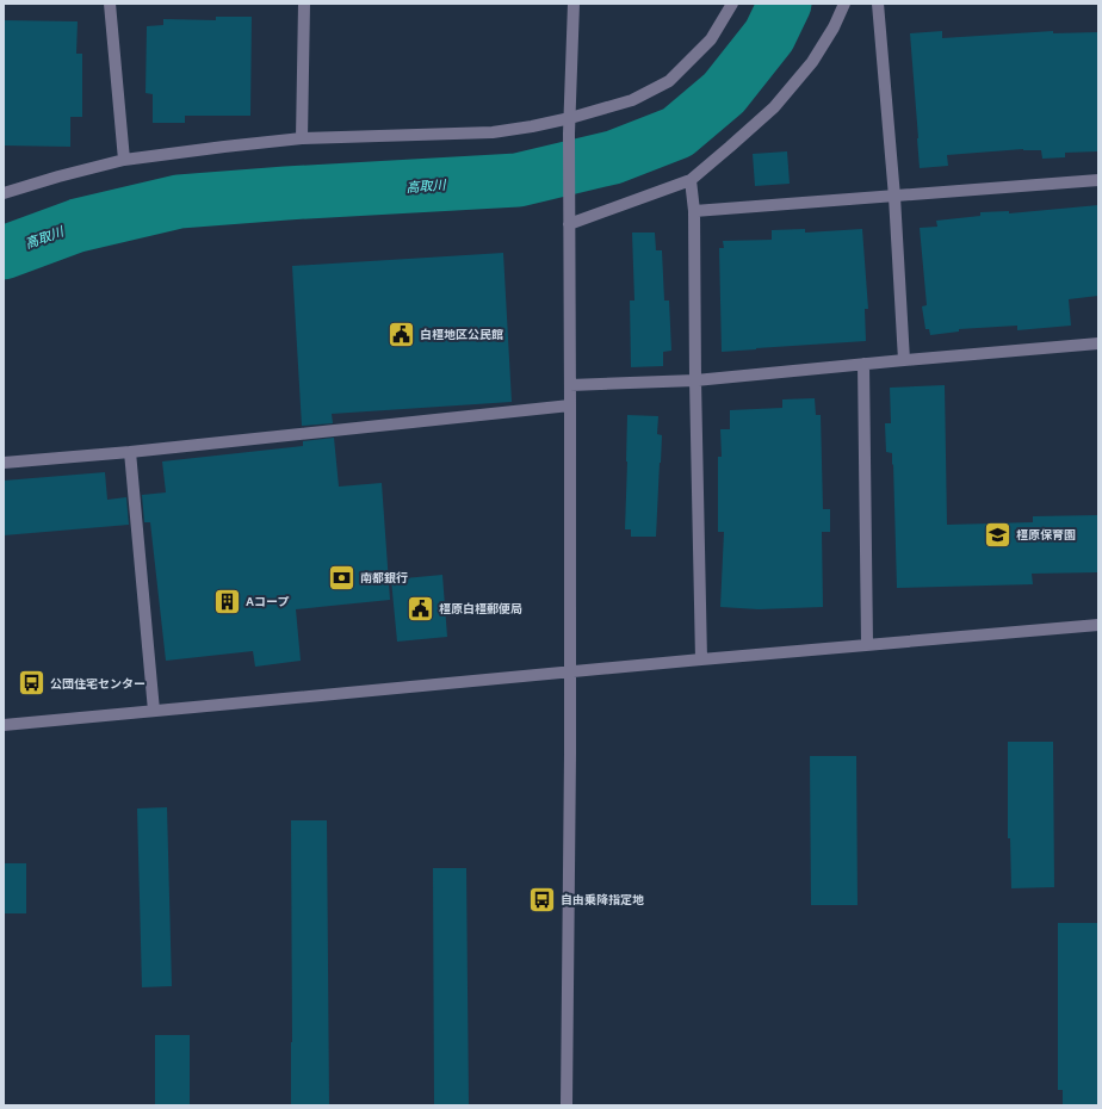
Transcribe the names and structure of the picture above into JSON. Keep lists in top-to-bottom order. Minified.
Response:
{"water":["高取川"],"places":{"public building":["白橿地区公民館","橿原白橿郵便局"],"school or university":["橿原保育園"],"bank":["南都銀行"],"building":["Aコープ"],"bus stop":["公団住宅センター","自由乗降指定地"]}}
